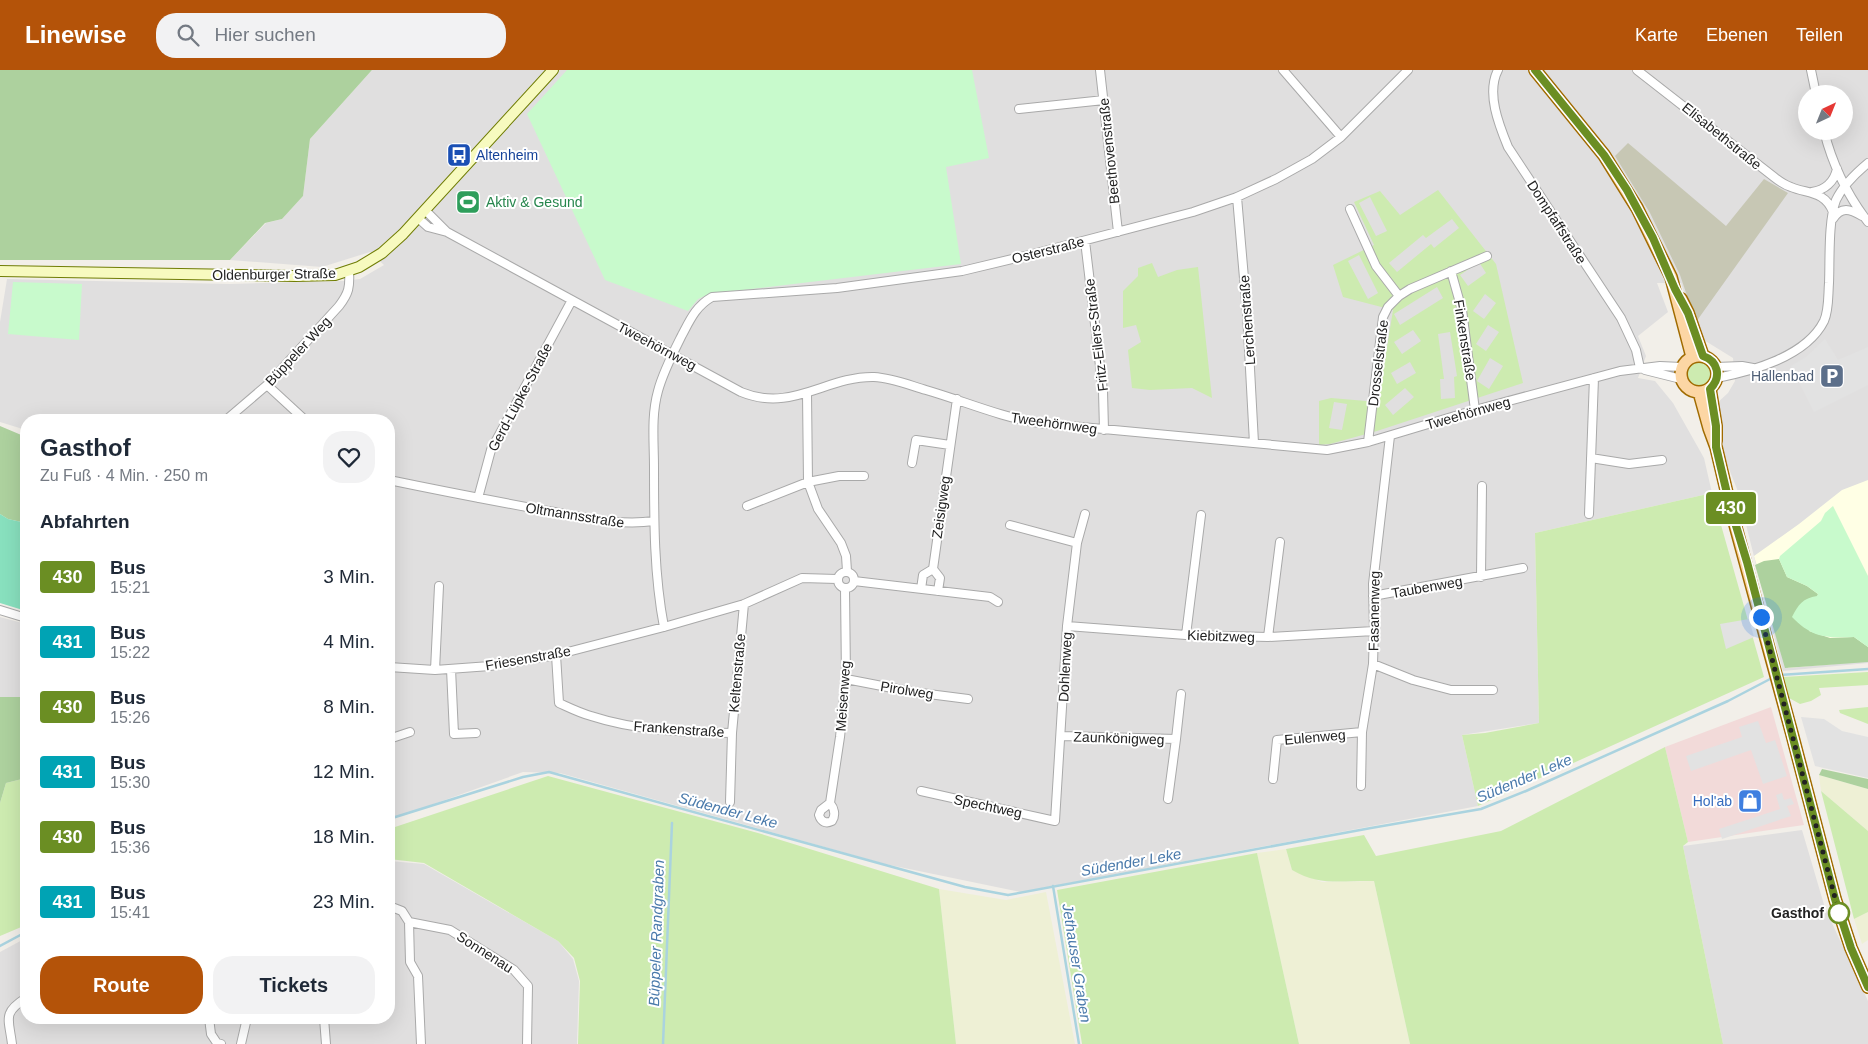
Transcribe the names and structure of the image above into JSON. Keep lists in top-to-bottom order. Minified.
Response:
{"streets":{"main road":["Oldenburger Straße"],"street":["Elisabethstraße","Beethovenstraße","Dompfaffstraße","Osterstraße","Lerchenstraße","Fritz-Eilers-Straße","Finkenstraße","Tweehörnweg","Büppeler Weg","Drosselstraße","Gerd-Lüpke-Straße","Zeisigweg","Oltmannsstraße","Taubenweg","Fasanenweg","Kiebitzweg","Friesenstraße","Dohlenweg","Keltenstraße","Pirolweg","Meisenweg","Frankenstraße","Eulenweg","Zaunkönigweg","Spechtweg","Sonnenau"]},"crossings":[["Beethovenstraße","Osterstraße"],["Dompfaffstraße","Tweehörnweg"],["Osterstraße","Lerchenstraße"],["Osterstraße","Fritz-Eilers-Straße"],["Osterstraße","Tweehörnweg"],["Oldenburger Straße","Tweehörnweg"],["Oldenburger Straße","Büppeler Weg"],["Lerchenstraße","Tweehörnweg"],["Fritz-Eilers-Straße","Tweehörnweg"],["Finkenstraße","Tweehörnweg"],["Finkenstraße","Drosselstraße"],["Tweehörnweg","Drosselstraße"],["Tweehörnweg","Gerd-Lüpke-Straße"],["Tweehörnweg","Zeisigweg"],["Tweehörnweg","Fasanenweg"],["Gerd-Lüpke-Straße","Oltmannsstraße"],["Taubenweg","Fasanenweg"],["Fasanenweg","Kiebitzweg"],["Fasanenweg","Eulenweg"],["Kiebitzweg","Dohlenweg"],["Friesenstraße","Keltenstraße"],["Friesenstraße","Meisenweg"],["Friesenstraße","Frankenstraße"],["Dohlenweg","Zaunkönigweg"],["Dohlenweg","Spechtweg"],["Keltenstraße","Frankenstraße"],["Pirolweg","Meisenweg"]],"water":["Südender Leke","Büppeler Randgraben","Jethauser Graben"],"places":{"bus stop":["Altenheim"],"sports":["Aktiv & Gesund"],"parking":["Hallenbad"],"shop":["Hol'ab"],"other":["Gasthof"]},"lines":["bus line 430"],"north":"top right","page":{"header":"Linewise","search":"Hier suchen","nav":["Karte","Ebenen","Teilen"],"on_map":"430","heading":[["Gasthof","Zu Fuß · 4 Min. · 250 m"],"Abfahrten"],"list":[{"mark":"430","name":"Bus","note":"15:21","value":"3 Min."},{"mark":"431","name":"Bus","note":"15:22","value":"4 Min."},{"mark":"430","name":"Bus","note":"15:26","value":"8 Min."},{"mark":"431","name":"Bus","note":"15:30","value":"12 Min."},{"mark":"430","name":"Bus","note":"15:36","value":"18 Min."},{"mark":"431","name":"Bus","note":"15:41","value":"23 Min."}],"buttons":["Route","Tickets"]}}
